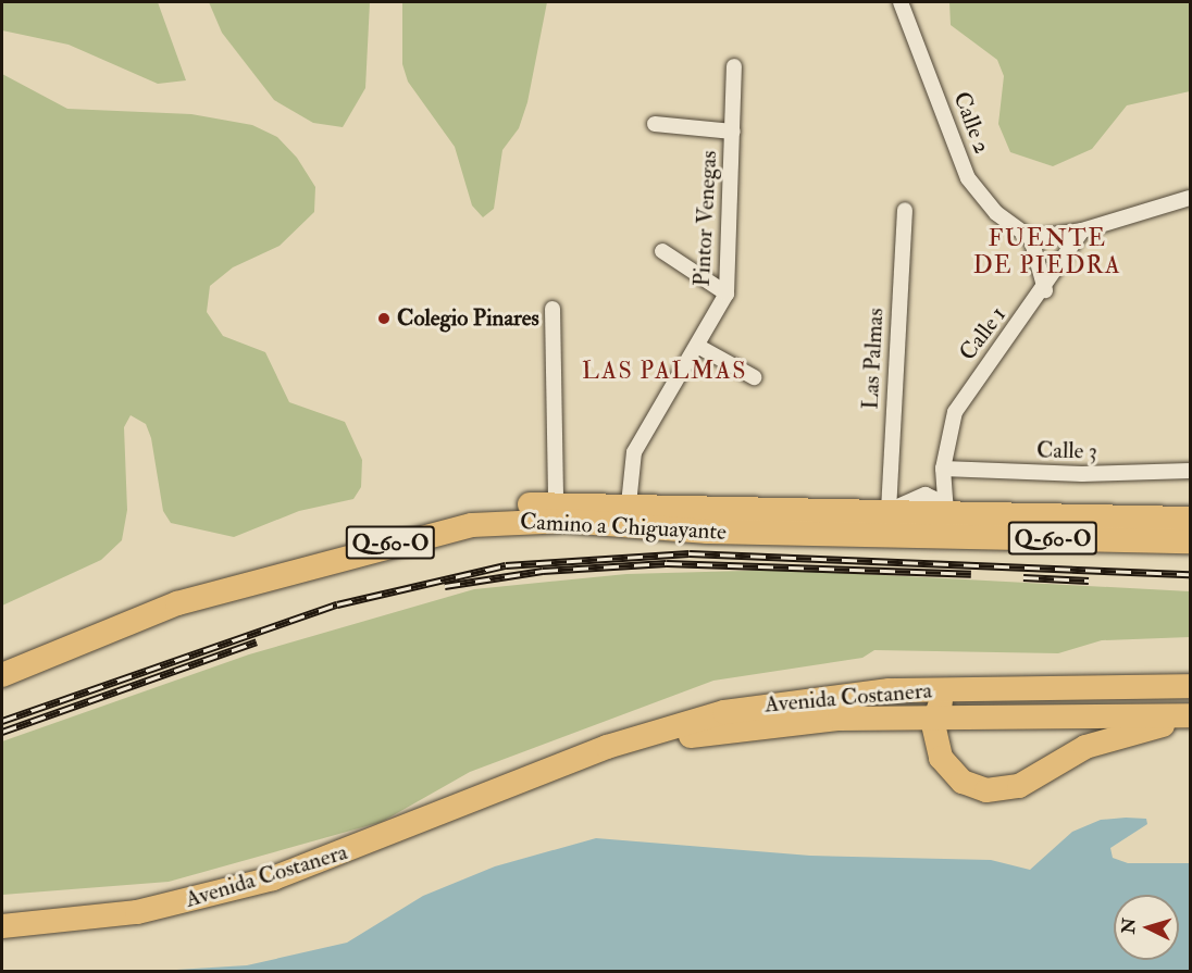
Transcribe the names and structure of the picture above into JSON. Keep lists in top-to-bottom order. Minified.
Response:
{"streets":{"main road":["Camino a Chiguayante","Q-60-O","Avenida Costanera"],"street":["Calle 2","Pintor Venegas","Calle 1","Las Palmas","Calle 3"]},"crossings":[["Pintor Venegas","Camino a Chiguayante"],["Calle 1","Calle 3"],["Calle 1","Camino a Chiguayante"],["Las Palmas","Camino a Chiguayante"]],"districts":["FUENTE DE PIEDRA","LAS PALMAS"],"places":["Colegio Pinares"],"north":"left"}
